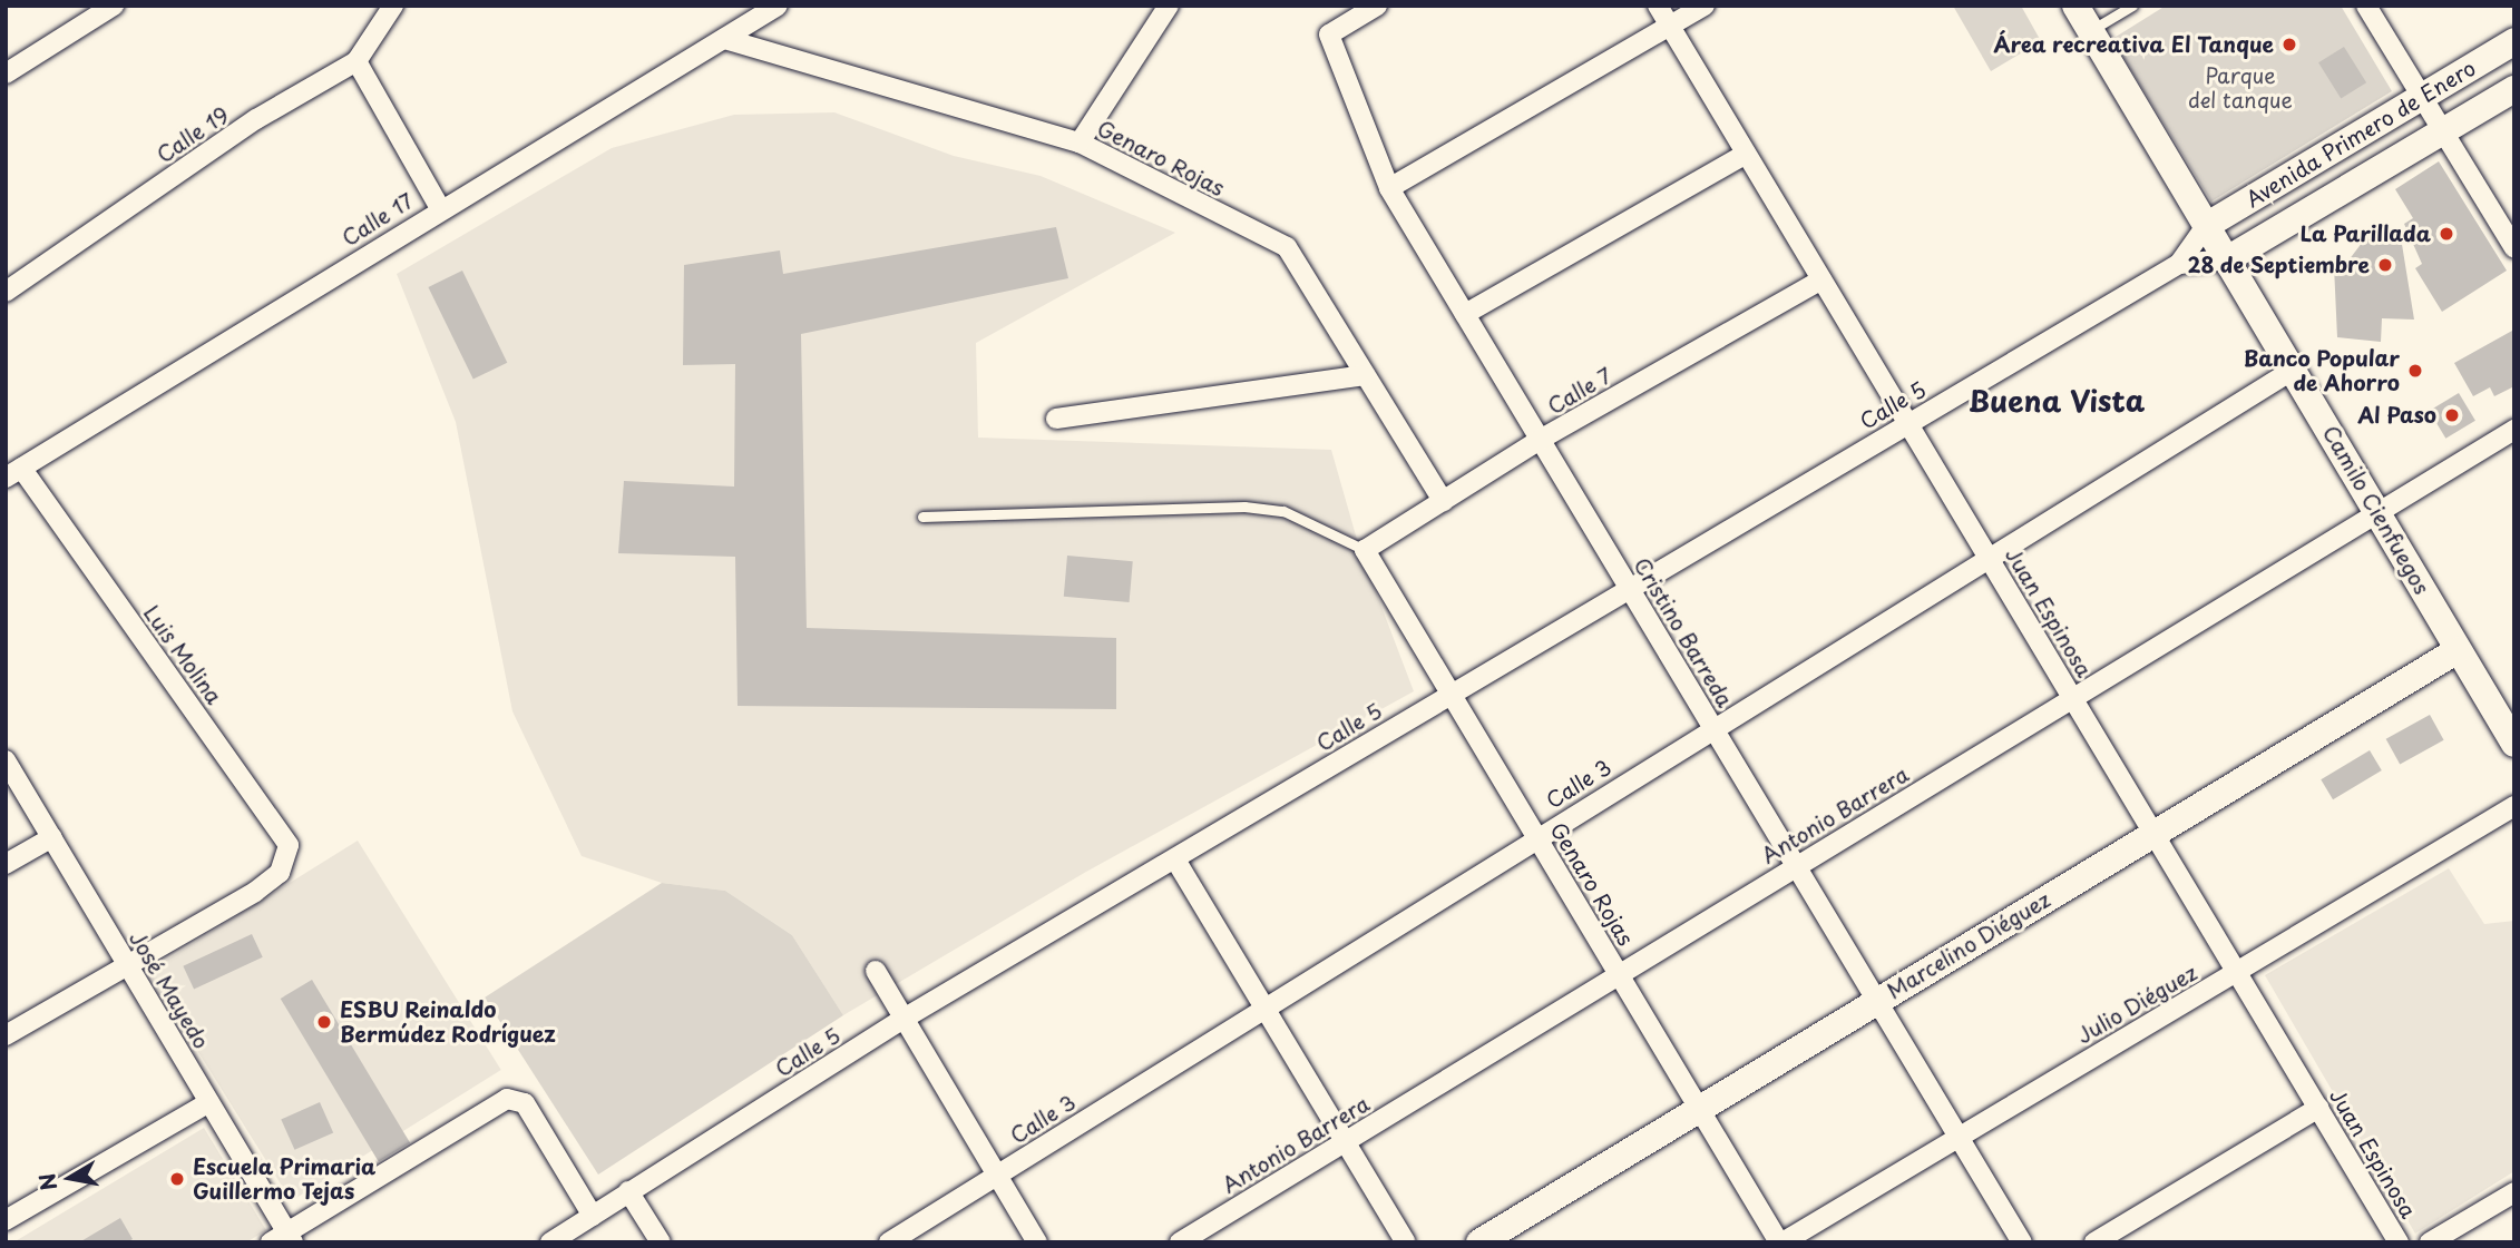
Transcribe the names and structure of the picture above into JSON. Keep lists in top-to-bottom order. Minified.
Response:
{"streets":{"street":["Avenida Primero de Enero","Calle 19","Genaro Rojas","Calle 17","Calle 7","Calle 5","Camilo Cienfuegos","Juan Espinosa","Cristino Barreda","Luis Molina","Calle 3","Antonio Barrera","Marcelino Diéguez","José Mayedo","Julio Diéguez"]},"crossings":[["Avenida Primero de Enero","Calle 5"],["Avenida Primero de Enero","Camilo Cienfuegos"],["Genaro Rojas","Calle 17"],["Genaro Rojas","Calle 7"],["Genaro Rojas","Calle 5"],["Genaro Rojas","Calle 3"],["Genaro Rojas","Antonio Barrera"],["Genaro Rojas","Marcelino Diéguez"],["Genaro Rojas","Julio Diéguez"],["Calle 17","Luis Molina"],["Calle 7","Juan Espinosa"],["Calle 7","Cristino Barreda"],["Calle 5","Camilo Cienfuegos"],["Calle 5","Juan Espinosa"],["Calle 5","Cristino Barreda"],["Camilo Cienfuegos","Calle 3"],["Camilo Cienfuegos","Antonio Barrera"],["Camilo Cienfuegos","Marcelino Diéguez"],["Juan Espinosa","Calle 3"],["Juan Espinosa","Antonio Barrera"],["Juan Espinosa","Marcelino Diéguez"],["Juan Espinosa","Julio Diéguez"],["Cristino Barreda","Calle 3"],["Cristino Barreda","Antonio Barrera"],["Cristino Barreda","Marcelino Diéguez"],["Cristino Barreda","Julio Diéguez"],["Luis Molina","José Mayedo"]],"districts":["Buena Vista"],"parks":["Parque del tanque"],"places":["Área recreativa El Tanque","La Parillada","28 de Septiembre","Banco Popular de Ahorro","Al Paso","ESBU Reinaldo Bermúdez Rodríguez","Escuela Primaria Guillermo Tejas"],"north":"left"}
